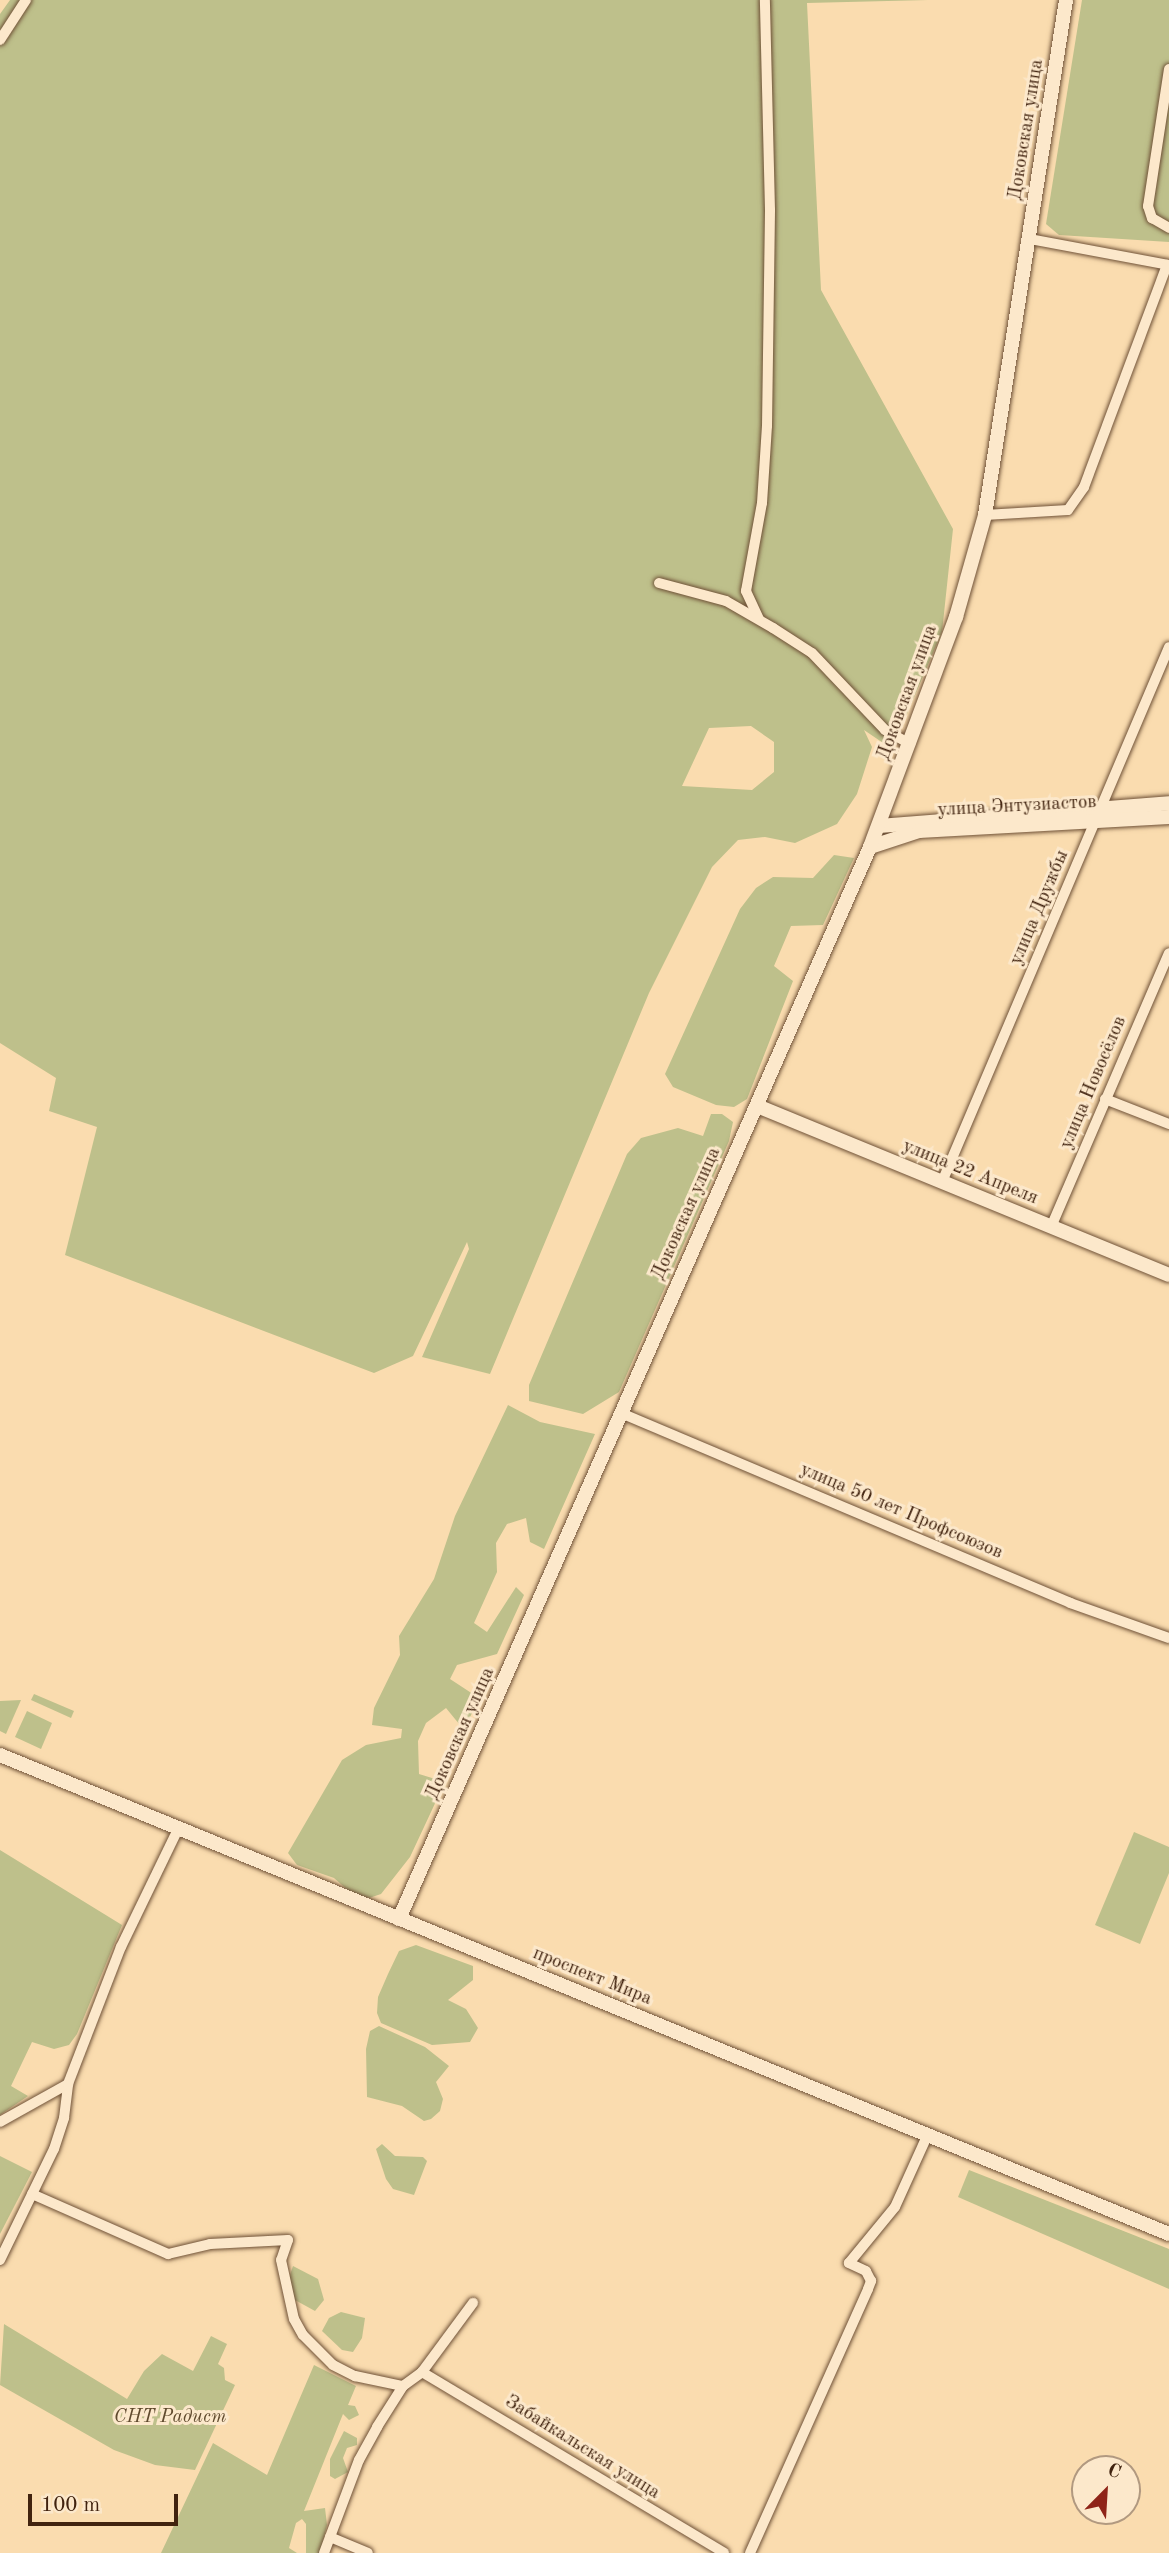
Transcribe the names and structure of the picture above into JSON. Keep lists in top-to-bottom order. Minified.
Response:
{"streets":{"main road":["Доковская улица","улица Энтузиастов","улица 22 Апреля","проспект Мира"],"street":["улица Дружбы","улица Новосёлов","улица 50 лет Профсоюзов","Забайкальская улица"]},"crossings":[["Доковская улица","улица Энтузиастов"],["Доковская улица","улица 22 Апреля"],["Доковская улица","улица 50 лет Профсоюзов"],["Доковская улица","проспект Мира"],["улица Энтузиастов","улица Дружбы"],["улица Дружбы","улица 22 Апреля"],["улица Новосёлов","улица 22 Апреля"]],"parks":["СНТ Радист"],"scale_bar":"100 m","north":"top right"}
